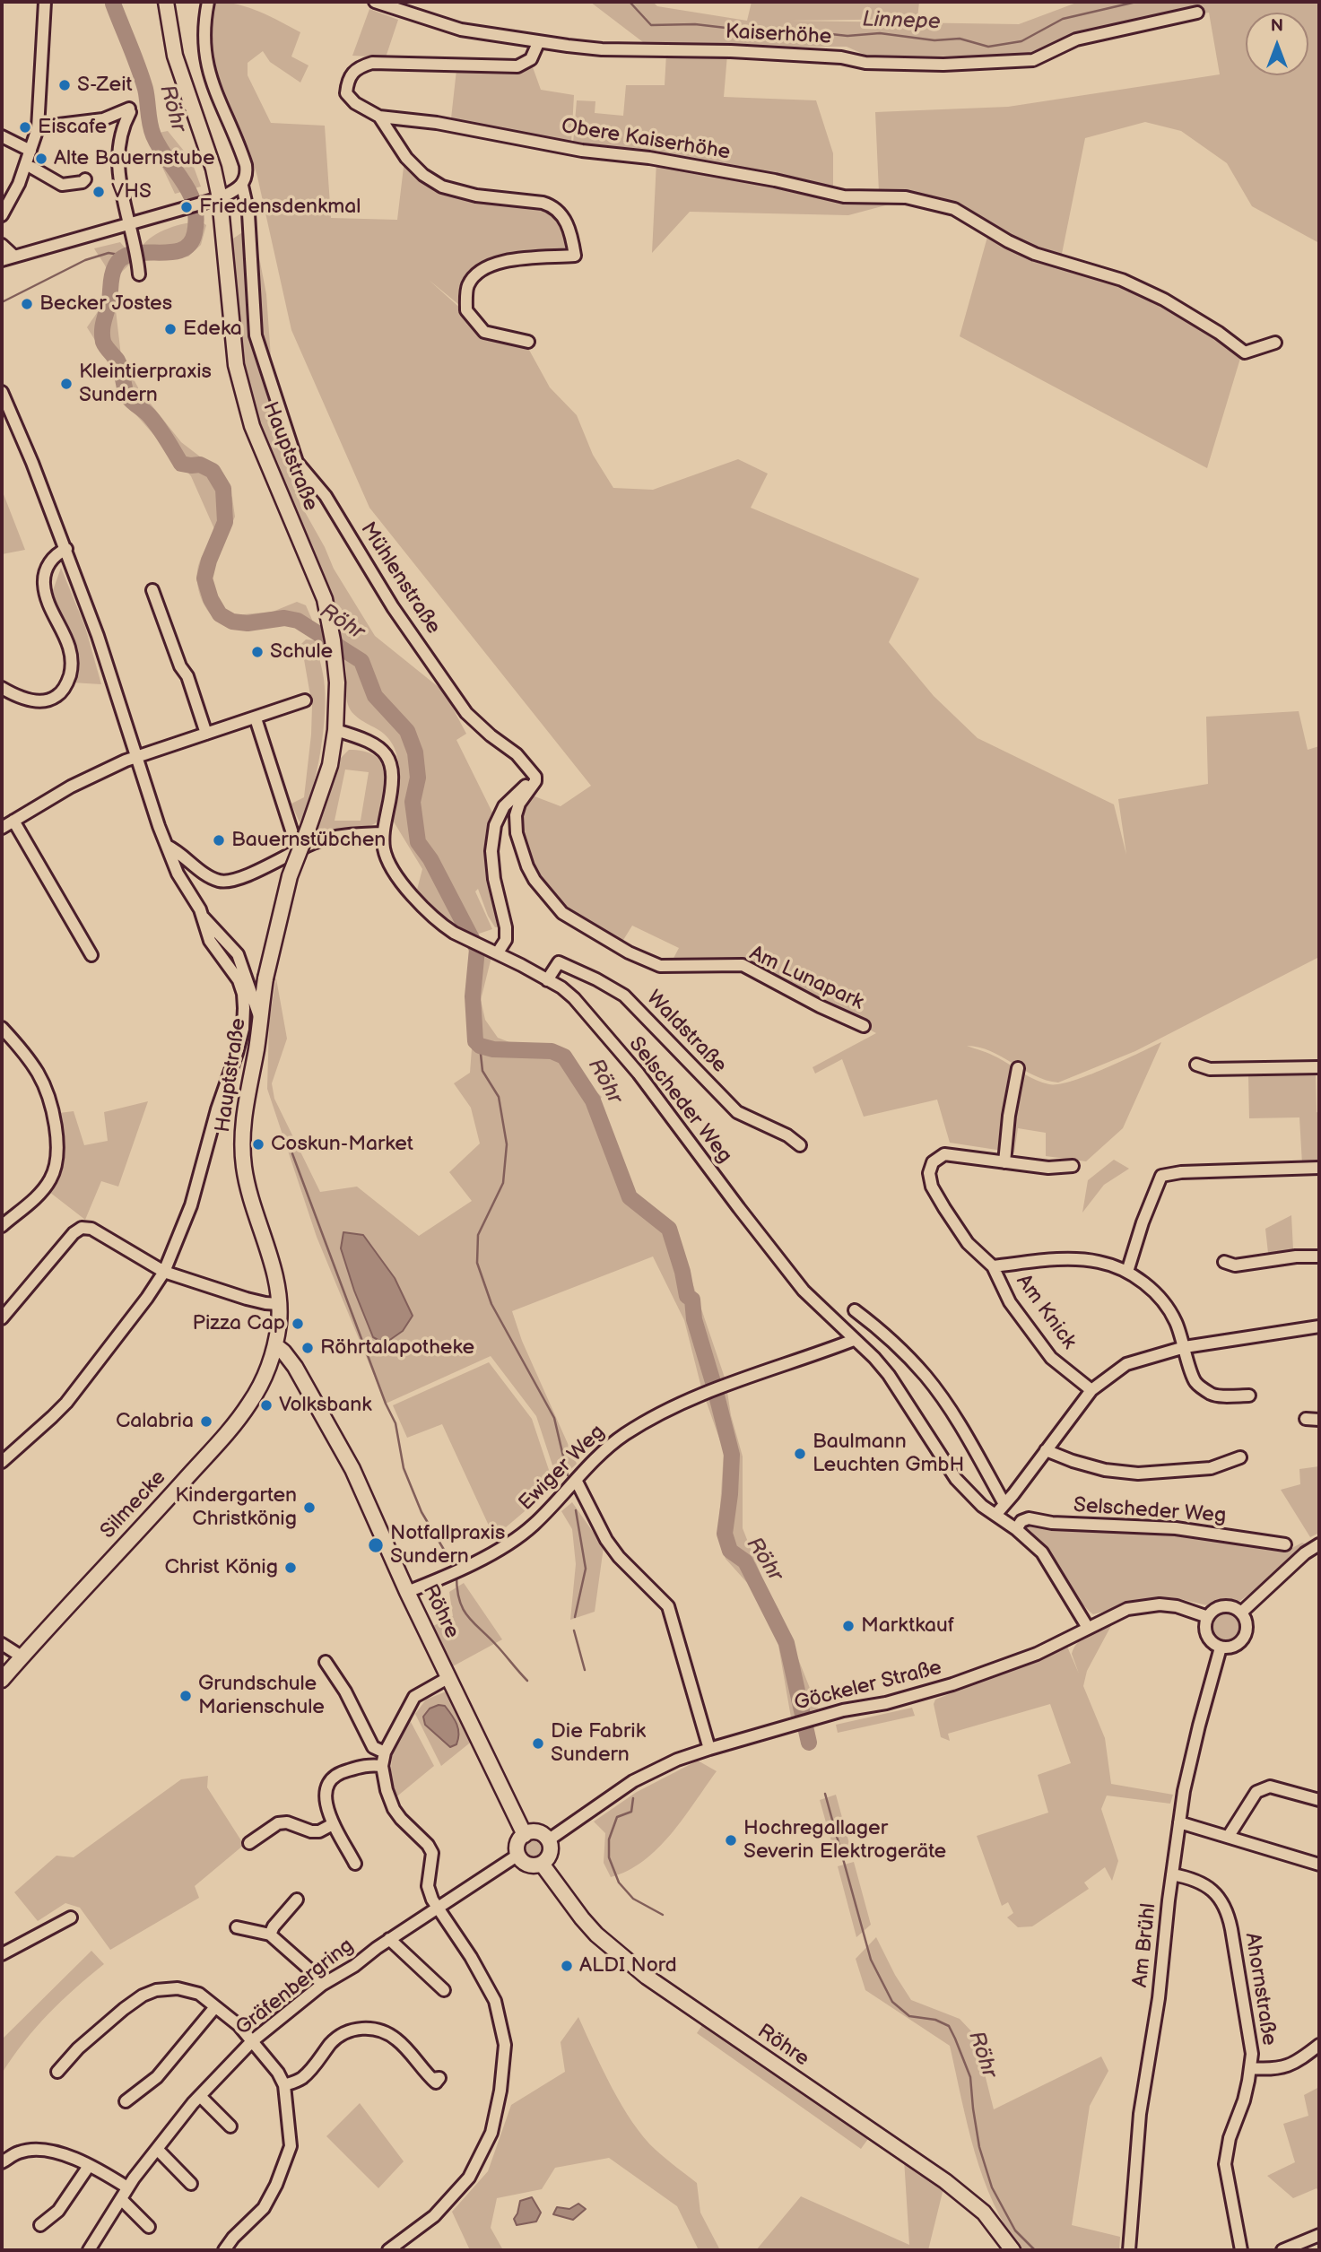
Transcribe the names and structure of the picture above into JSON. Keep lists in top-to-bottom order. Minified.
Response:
{"streets":{"main road":["Hauptstraße","Silmecke","Röhre"],"street":["Kaiserhöhe","Obere Kaiserhöhe","Mühlenstraße","Am Lunapark","Waldstraße","Selscheder Weg","Am Knick","Ewiger Weg","Göckeler Straße","Am Brühl","Gräfenbergring","Ahornstraße"]},"crossings":[["Kaiserhöhe","Obere Kaiserhöhe"],["Hauptstraße","Selscheder Weg"],["Hauptstraße","Silmecke"],["Hauptstraße","Röhre"],["Mühlenstraße","Am Lunapark"],["Waldstraße","Selscheder Weg"],["Selscheder Weg","Ewiger Weg"],["Selscheder Weg","Göckeler Straße"],["Ewiger Weg","Röhre"],["Silmecke","Röhre"],["Röhre","Göckeler Straße"],["Röhre","Gräfenbergring"],["Göckeler Straße","Am Brühl"],["Göckeler Straße","Gräfenbergring"],["Am Brühl","Ahornstraße"]],"water":["Linnepe","Röhr"],"places":["S-Zeit","Eiscafe","Alte Bauernstube","VHS","Friedensdenkmal","Becker Jostes","Edeka","Kleintierpraxis Sundern","Schule","Bauernstübchen","Coskun-Market","Pizza Cap","Röhrtalapotheke","Volksbank","Calabria","Baulmann Leuchten GmbH","Kindergarten Christkönig","Notfallpraxis Sundern","Christ König","Marktkauf","Grundschule Marienschule","Die Fabrik Sundern","Hochregallager Severin Elektrogeräte","ALDI Nord"],"north":"top"}
